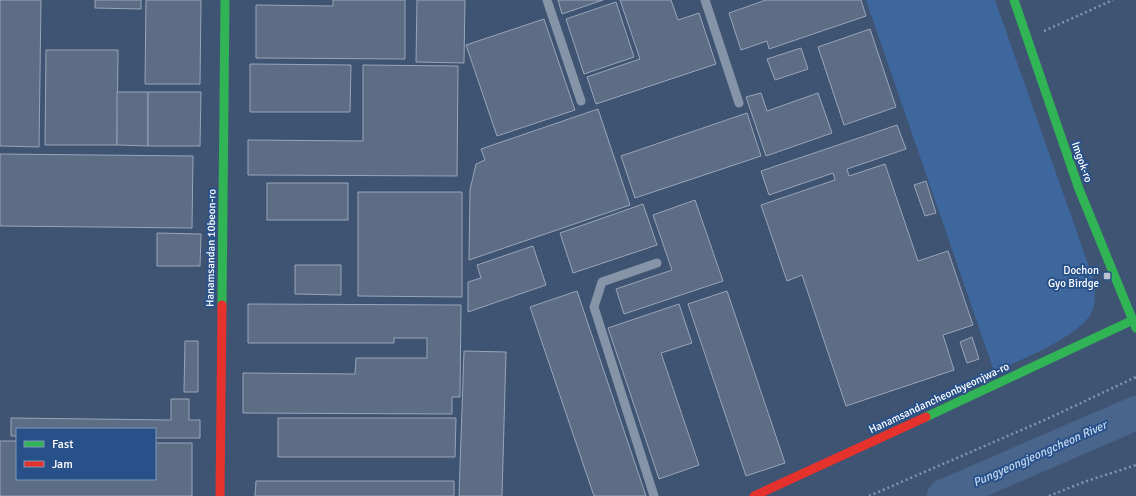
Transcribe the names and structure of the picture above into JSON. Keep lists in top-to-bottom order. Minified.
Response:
{"streets":{"street":["Imgok-ro","Hanamsandan 10beon-ro","Hanamsandancheonbyeonjwa-ro"]},"crossings":[["Imgok-ro","Hanamsandancheonbyeonjwa-ro"]],"water":["Pungyeongjeongcheon River"],"places":{"transit":["Dochon Gyo Birdge"]},"legend":["Fast","Jam"]}
